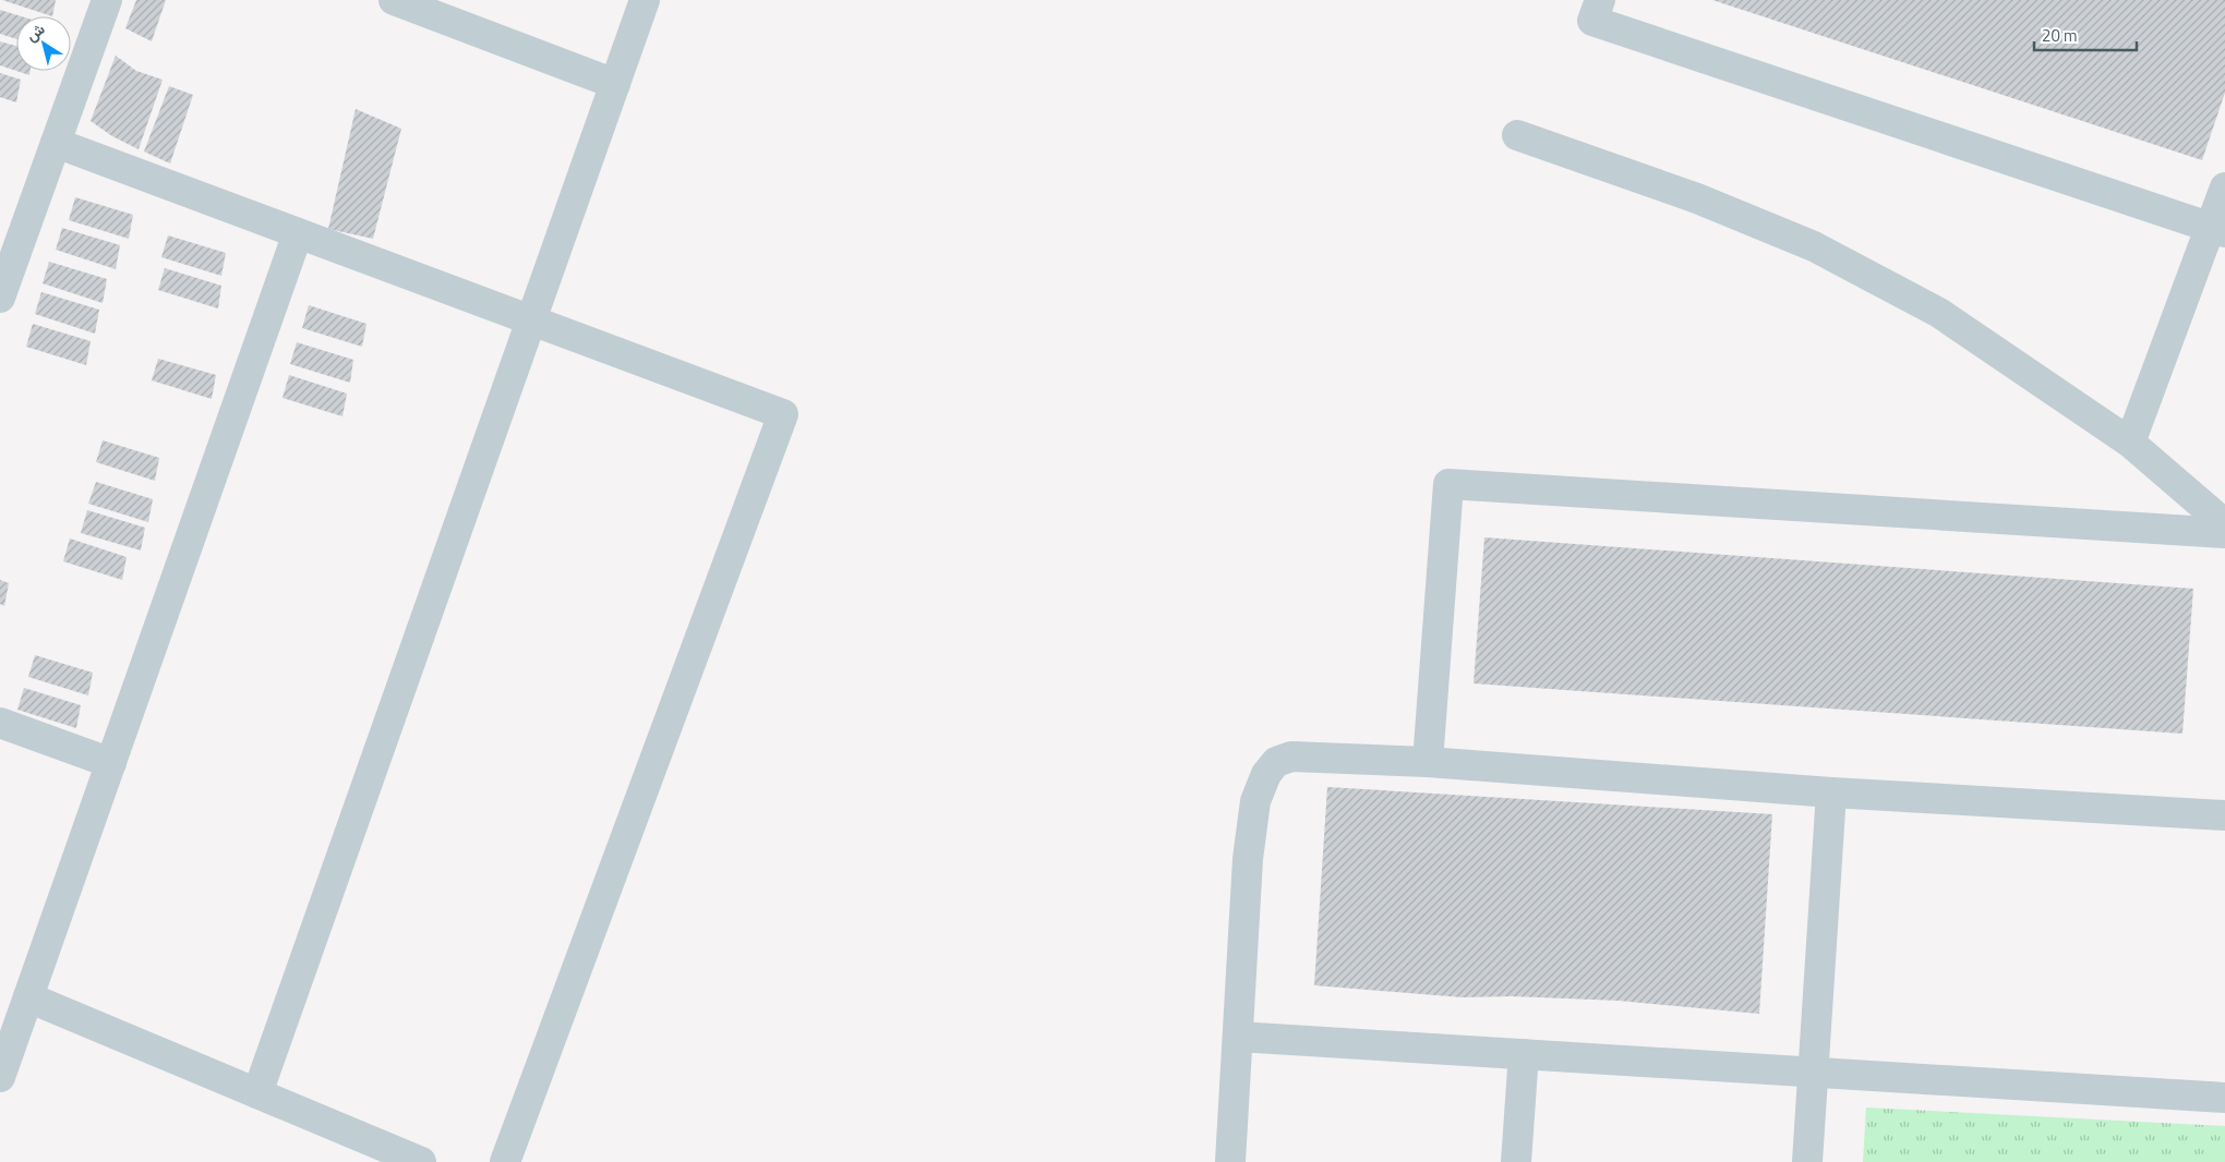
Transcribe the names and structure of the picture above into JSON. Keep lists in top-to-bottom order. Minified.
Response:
{"scale_bar":"20 m","north":"top left"}
